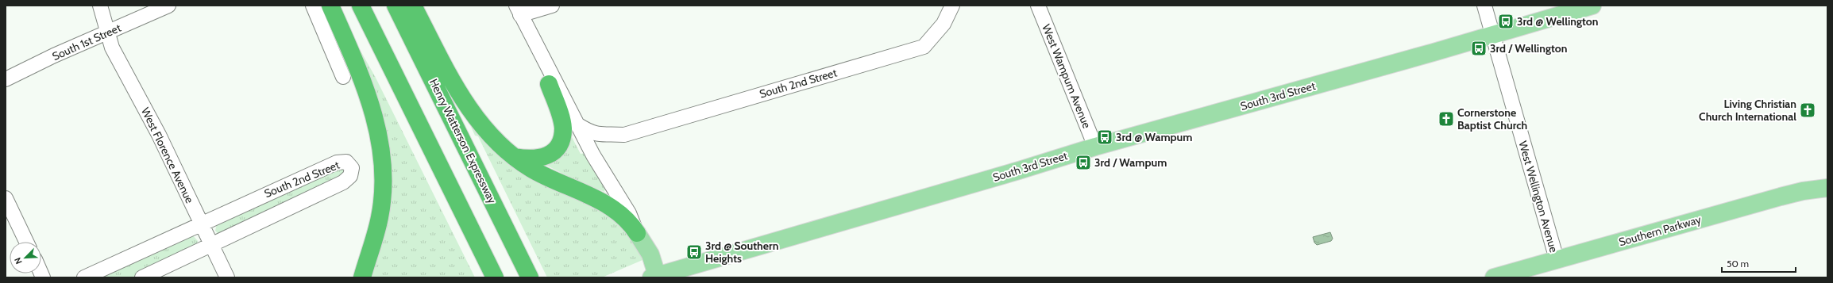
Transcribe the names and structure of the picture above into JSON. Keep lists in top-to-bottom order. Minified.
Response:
{"streets":{"highway":["Henry Watterson Expressway"],"main road":["South 3rd Street","Southern Parkway"],"street":["South 1st Street","West Wampum Avenue","South 2nd Street","West Florence Avenue","West Wellington Avenue"]},"crossings":[["South 1st Street","West Florence Avenue"],["West Wampum Avenue","South 3rd Street"],["South 2nd Street","West Florence Avenue"],["South 3rd Street","West Wellington Avenue"],["West Wellington Avenue","Southern Parkway"]],"places":{"bus stop":["3rd @ Wellington","3rd / Wellington","3rd @ Wampum","3rd / Wampum","3rd @ Southern Heights"],"church":["Living Christian Church International","Cornerstone Baptist Church"]},"scale_bar":"50 m","north":"bottom left"}
